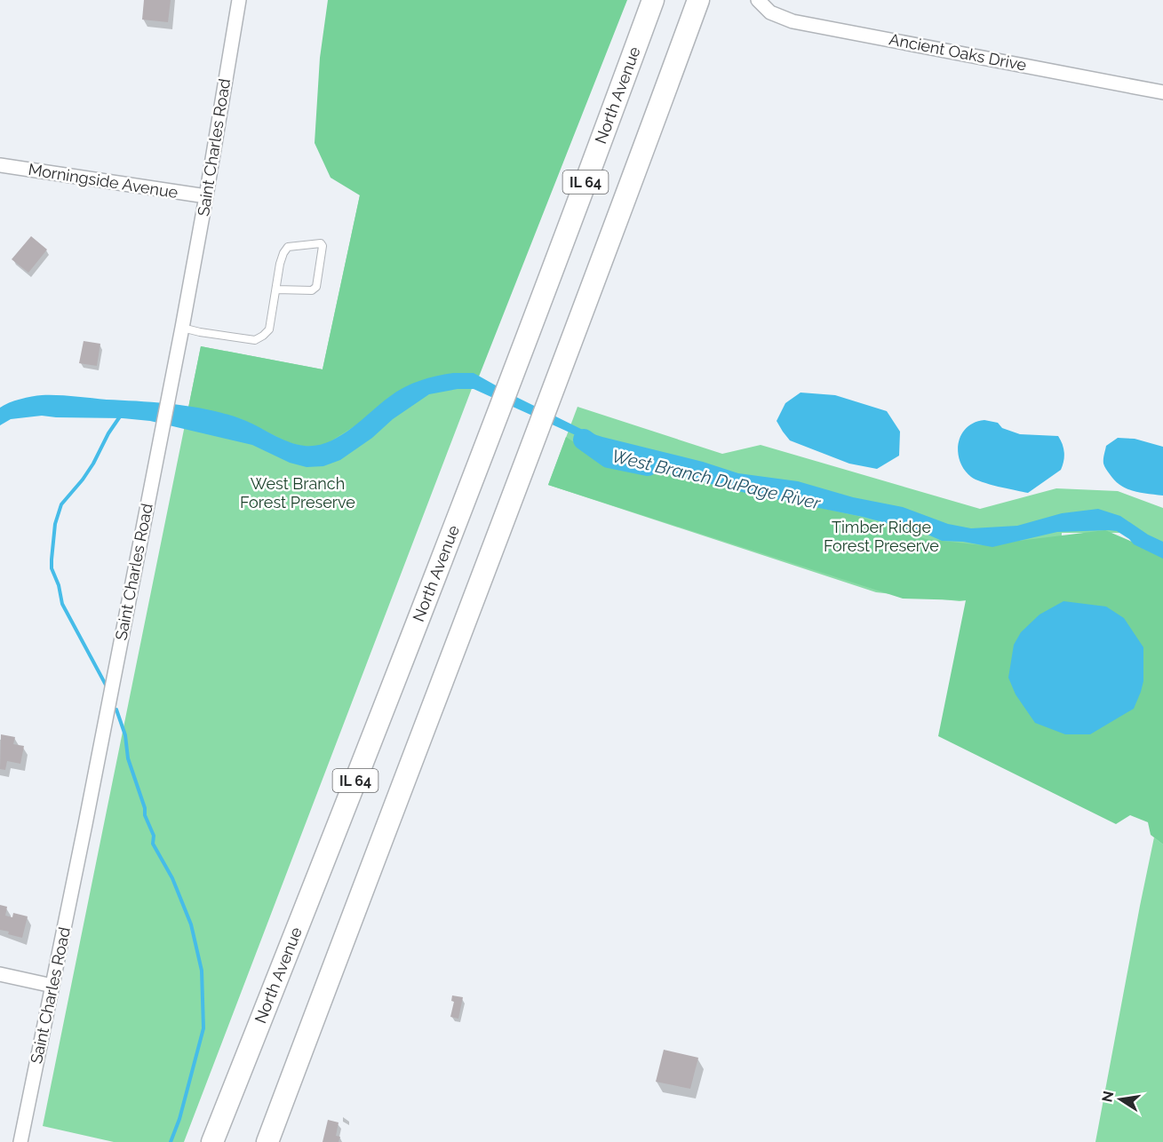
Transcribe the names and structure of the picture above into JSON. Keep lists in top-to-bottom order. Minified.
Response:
{"streets":{"main road":["North Avenue","IL 64"],"street":["Ancient Oaks Drive","Saint Charles Road","Morningside Avenue"]},"crossings":[["Saint Charles Road","Morningside Avenue"]],"water":["West Branch DuPage River"],"parks":["West Branch Forest Preserve","Timber Ridge Forest Preserve"],"north":"left"}
